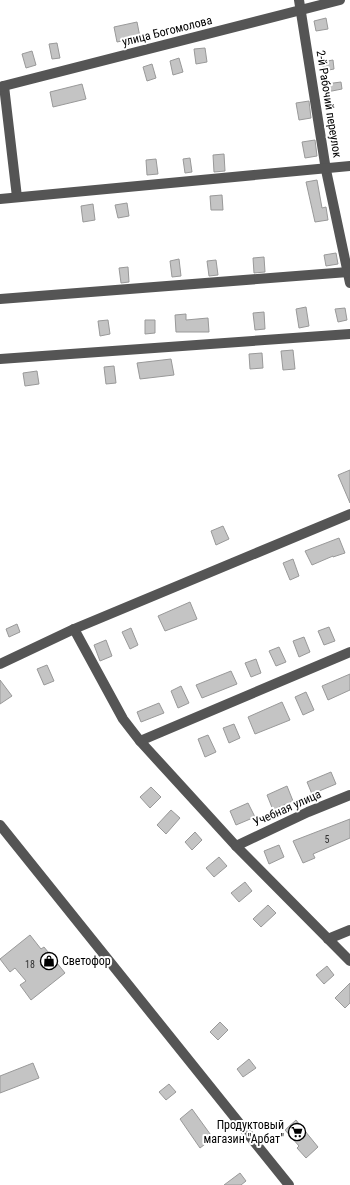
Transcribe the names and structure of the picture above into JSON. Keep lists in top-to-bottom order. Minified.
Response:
{"streets":{"street":["улица Богомолова","2-й Рабочий переулок","Учебная улица"]},"crossings":[["улица Богомолова","2-й Рабочий переулок"]],"places":{"shop":["Светофор"],"supermarket":["Продуктовый магазин \"Арбат\""]},"house_numbers":["5","18"]}
